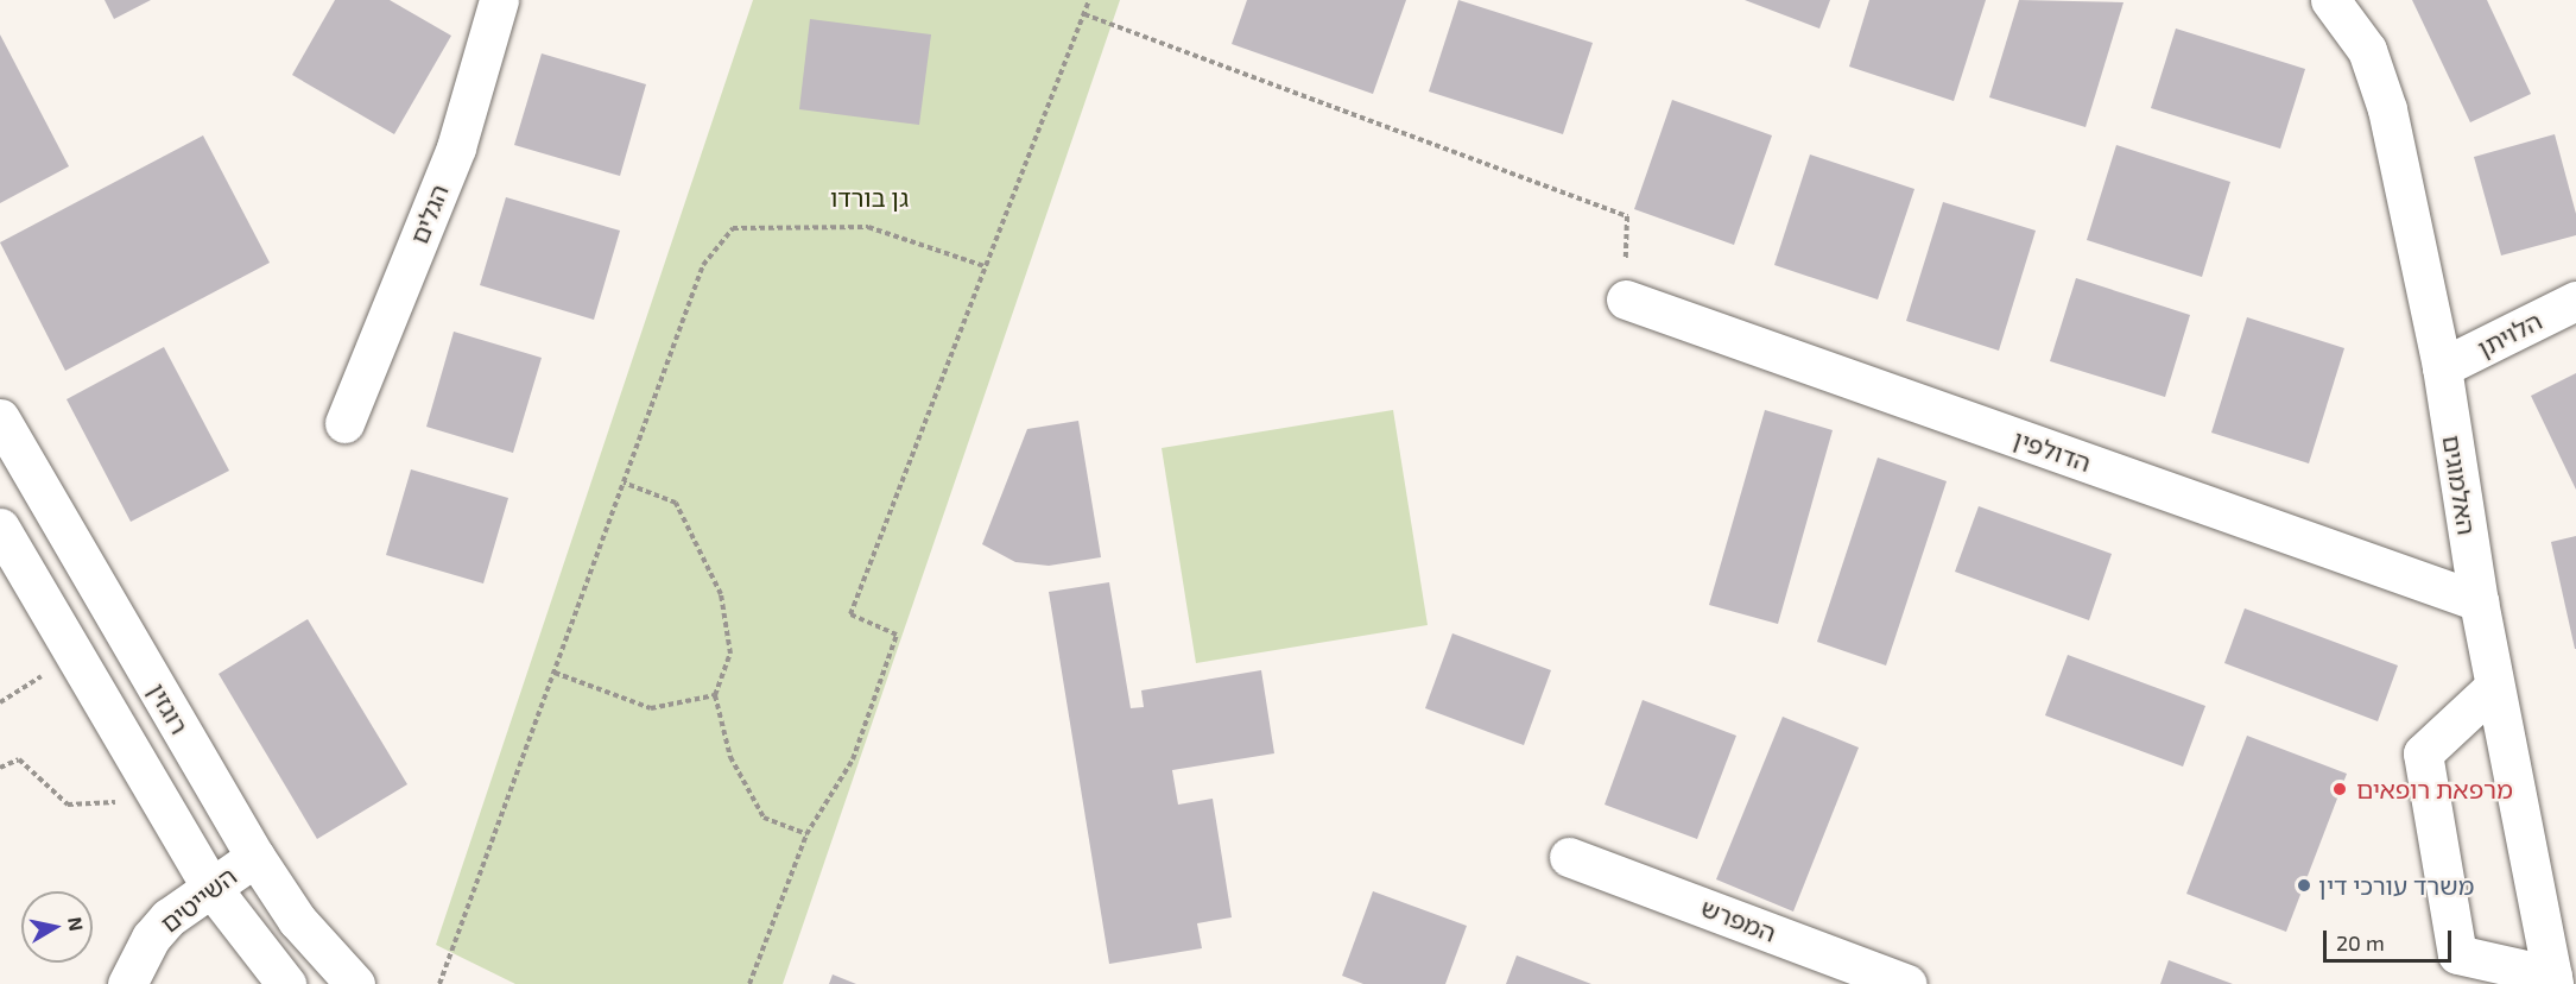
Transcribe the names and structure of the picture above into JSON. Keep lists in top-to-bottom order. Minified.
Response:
{"streets":{"street":["הגלים","הלויתן","הדולפין","האלמוגים","רוגזין","השייטים","המפרש"]},"crossings":[["הלויתן","האלמוגים"],["הדולפין","האלמוגים"],["רוגזין","השייטים"]],"parks":["גן בורדו"],"places":["מרפאת רופאים","משרד עורכי דין"],"scale_bar":"20 m","north":"right"}
